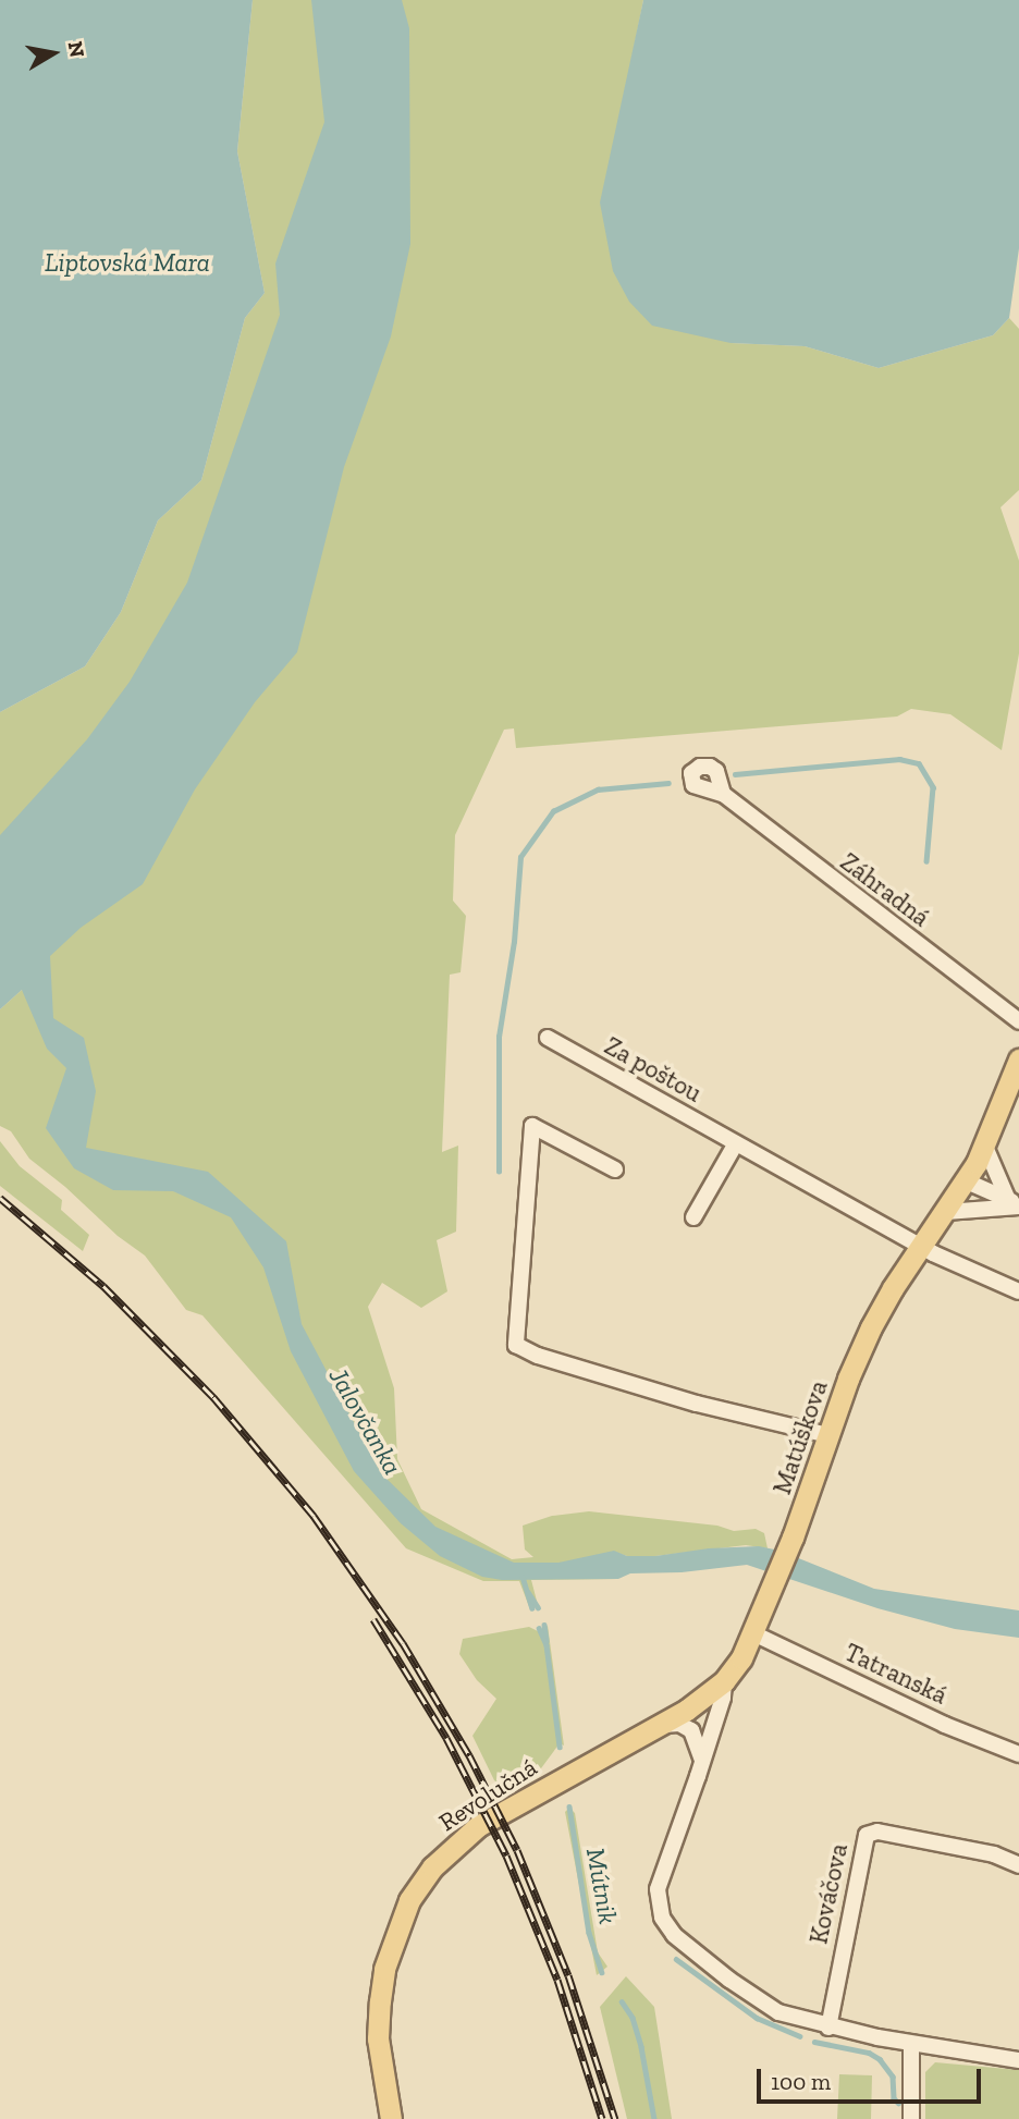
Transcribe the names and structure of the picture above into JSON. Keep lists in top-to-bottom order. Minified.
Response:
{"streets":{"main road":["Matúškova","Revolučná"],"street":["Záhradná","Za poštou","Tatranská","Kováčova"]},"crossings":[["Za poštou","Matúškova"],["Matúškova","Tatranská"],["Matúškova","Revolučná"],["Matúškova","Kováčova"]],"water":["Liptovská Mara","Jalovčanka","Mútnik"],"scale_bar":"100 m","north":"right"}
